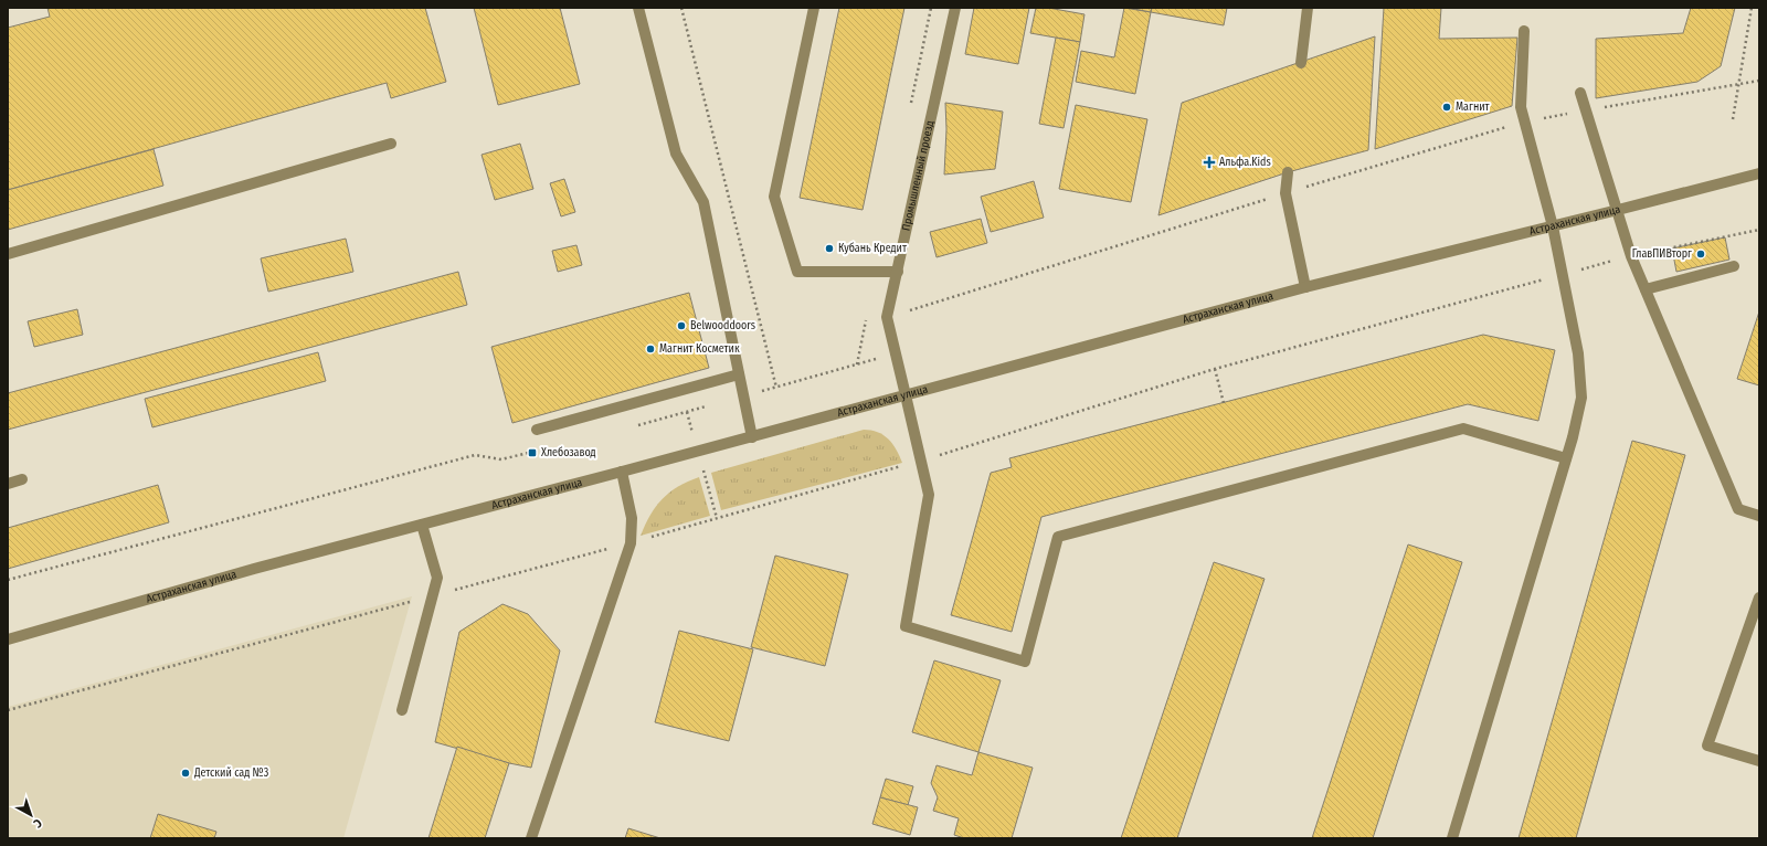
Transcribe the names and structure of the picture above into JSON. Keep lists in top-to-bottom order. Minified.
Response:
{"streets":{"street":["Промышленный проезд","Астраханская улица"]},"crossings":[["Промышленный проезд","Астраханская улица"]],"places":{"other":["Магнит","Кубань Кредит","ГлавПИВторг","Belwooddoors","Магнит Косметик","Детский сад №3"],"health":["Альфа.Kids"],"transit":["Хлебозавод"]},"north":"bottom right"}
